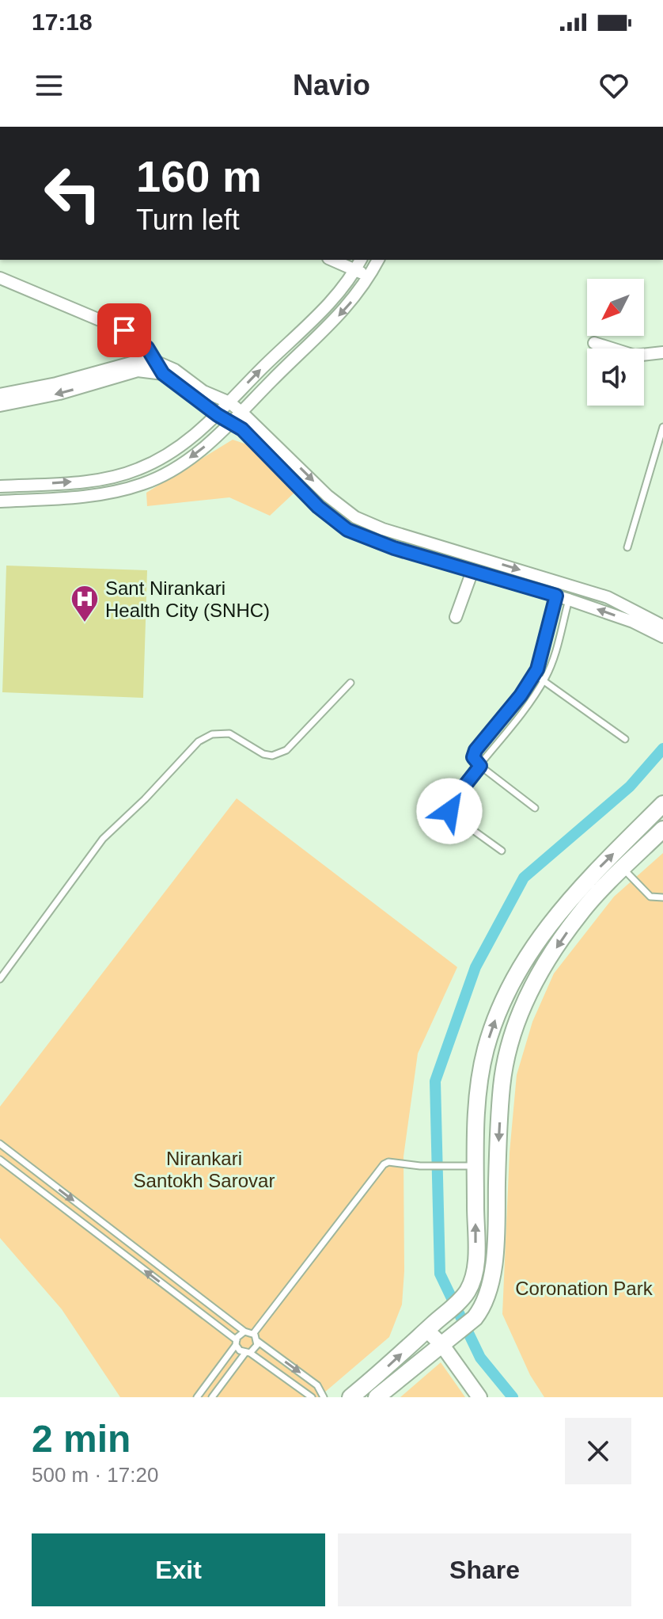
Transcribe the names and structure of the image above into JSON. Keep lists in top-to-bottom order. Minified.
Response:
{"parks":["Nirankari Santokh Sarovar","Coronation Park"],"places":{"hospital":["Sant Nirankari Health City (SNHC)"]},"north":"bottom left","page":{"status":"17:18","header":"Navio","turn":["160 m","Turn left"],"heading":["2 min","500 m · 17:20"],"buttons":["Exit","Share"]}}
